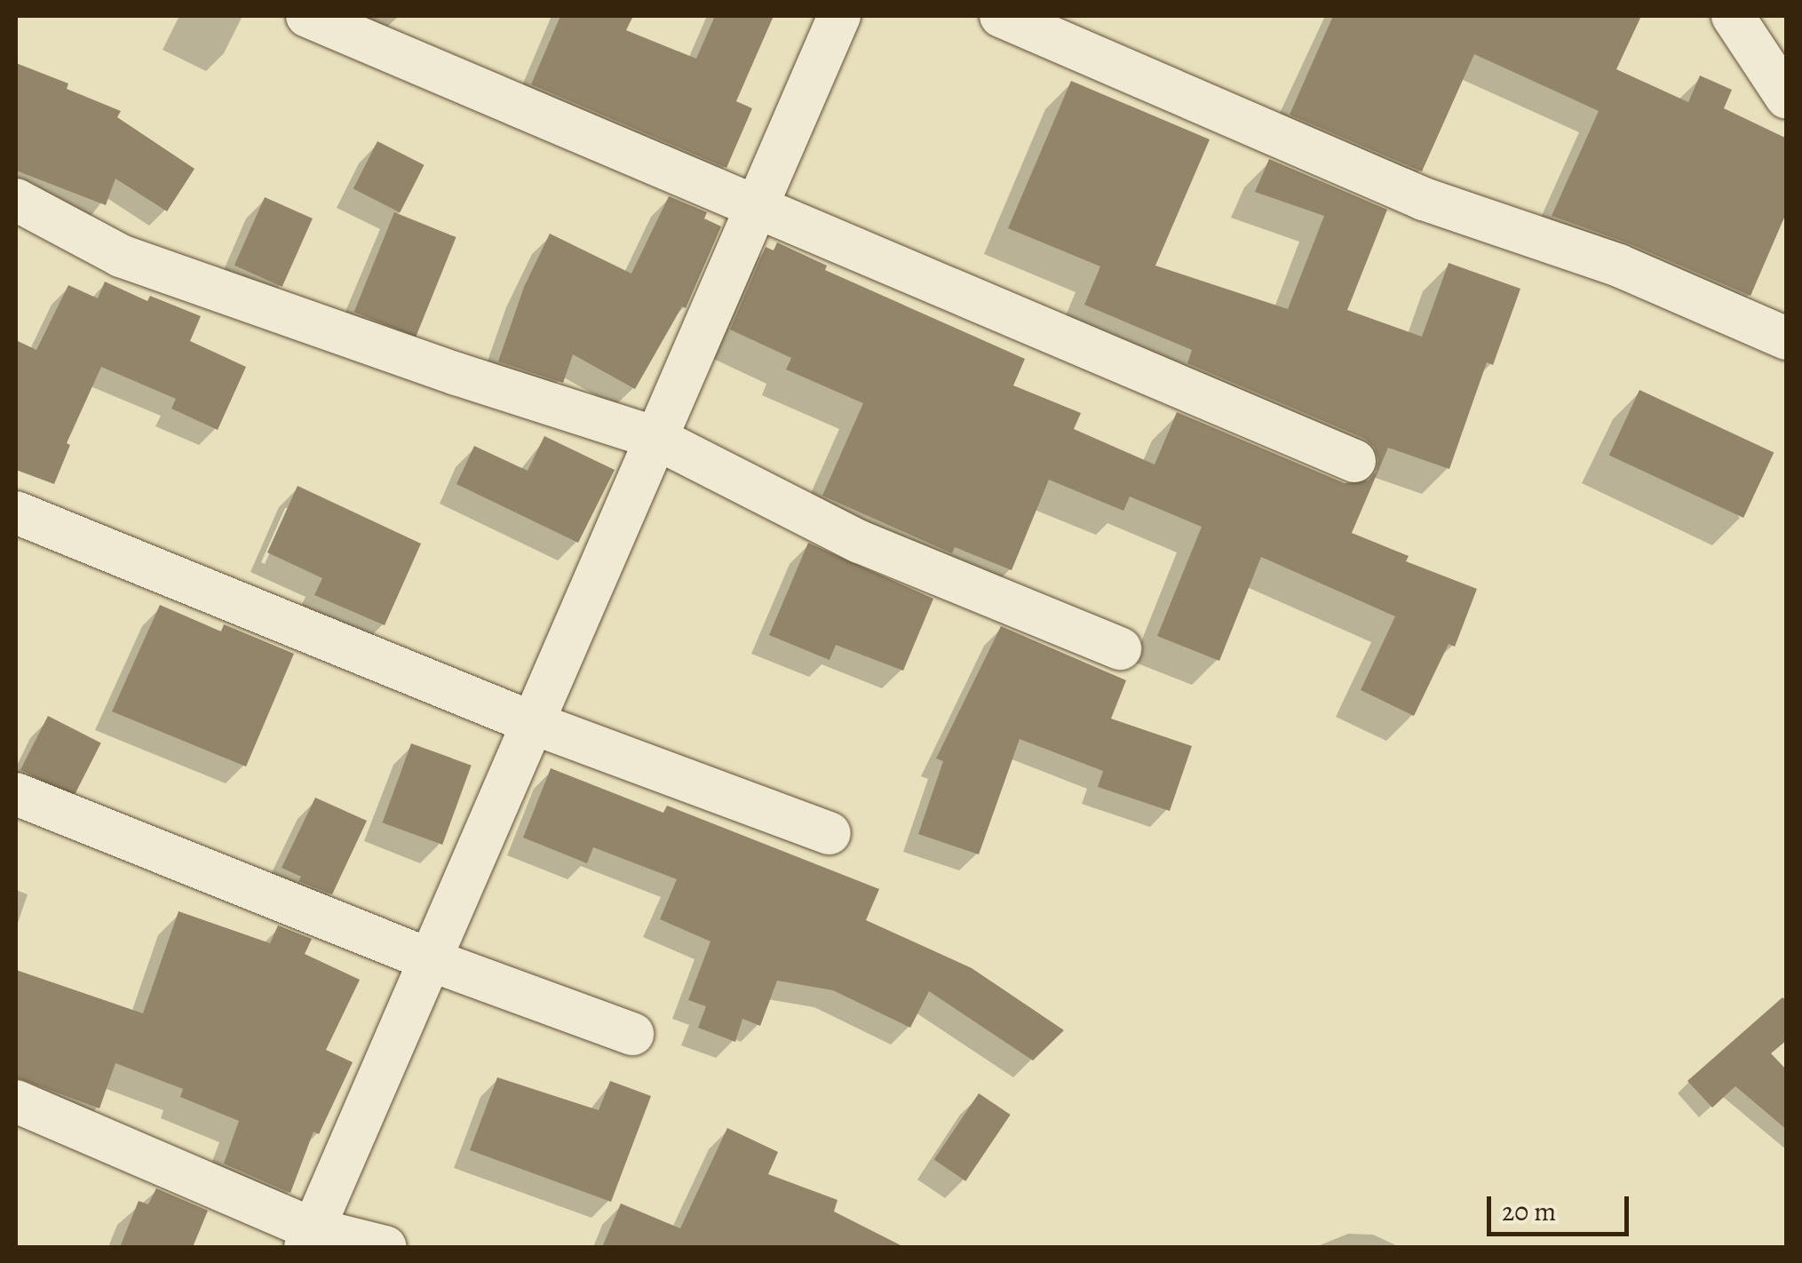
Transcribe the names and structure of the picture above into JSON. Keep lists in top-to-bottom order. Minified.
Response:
{"scale_bar":"20 m"}
